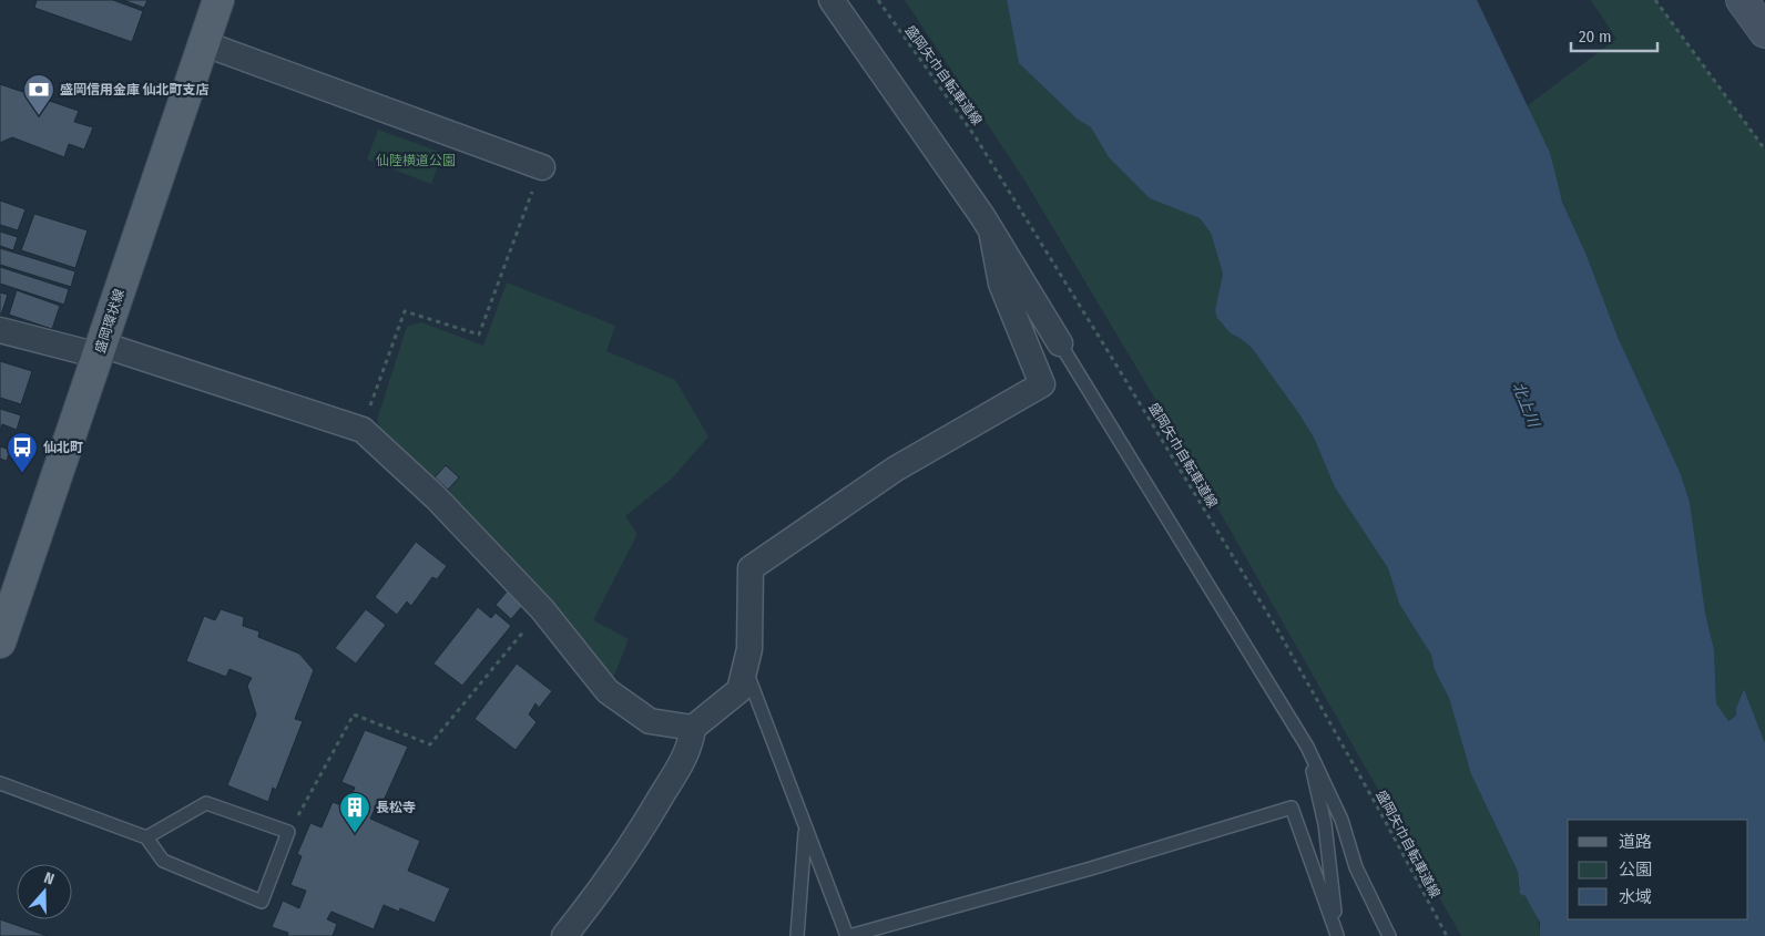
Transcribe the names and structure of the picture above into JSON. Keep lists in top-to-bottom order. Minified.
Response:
{"streets":{"main road":["盛岡環状線"],"path":["盛岡矢巾自転車道線"]},"water":["北上川"],"parks":["仙陸横道公園"],"places":{"bank":["盛岡信用金庫 仙北町支店"],"bus stop":["仙北町"],"building":["長松寺"]},"legend":["道路","公園","水域"],"scale_bar":"20 m","north":"top"}
